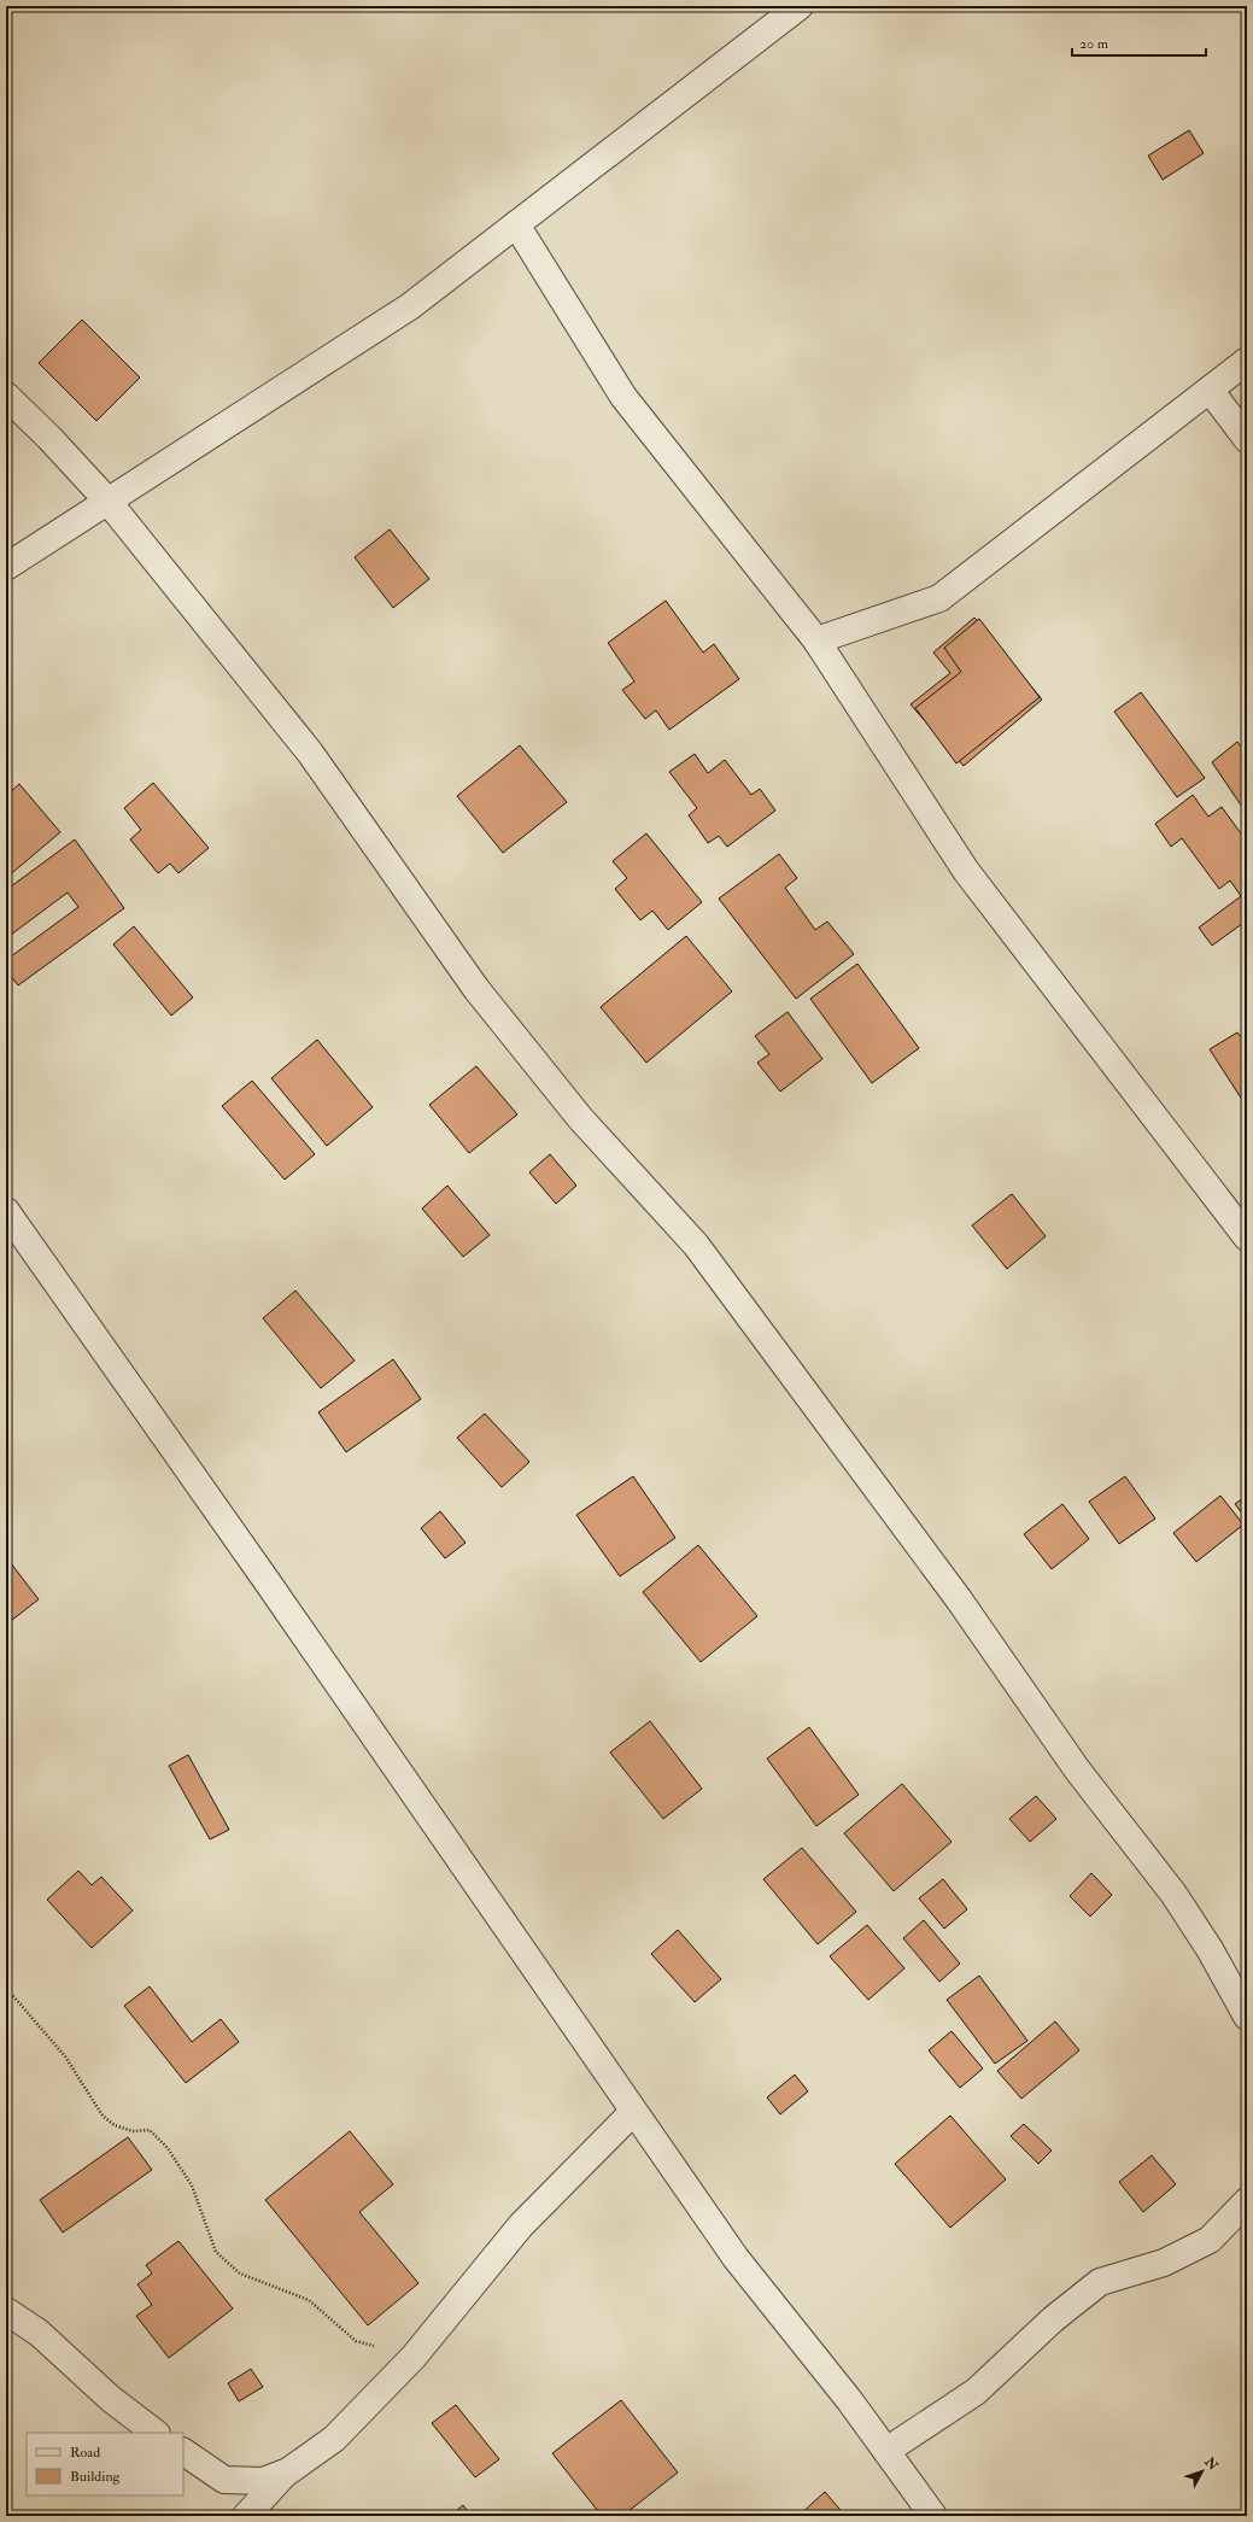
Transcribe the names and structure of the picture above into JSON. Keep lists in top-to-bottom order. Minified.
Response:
{"legend":["Road","Building"],"scale_bar":"20 m","north":"top right"}
